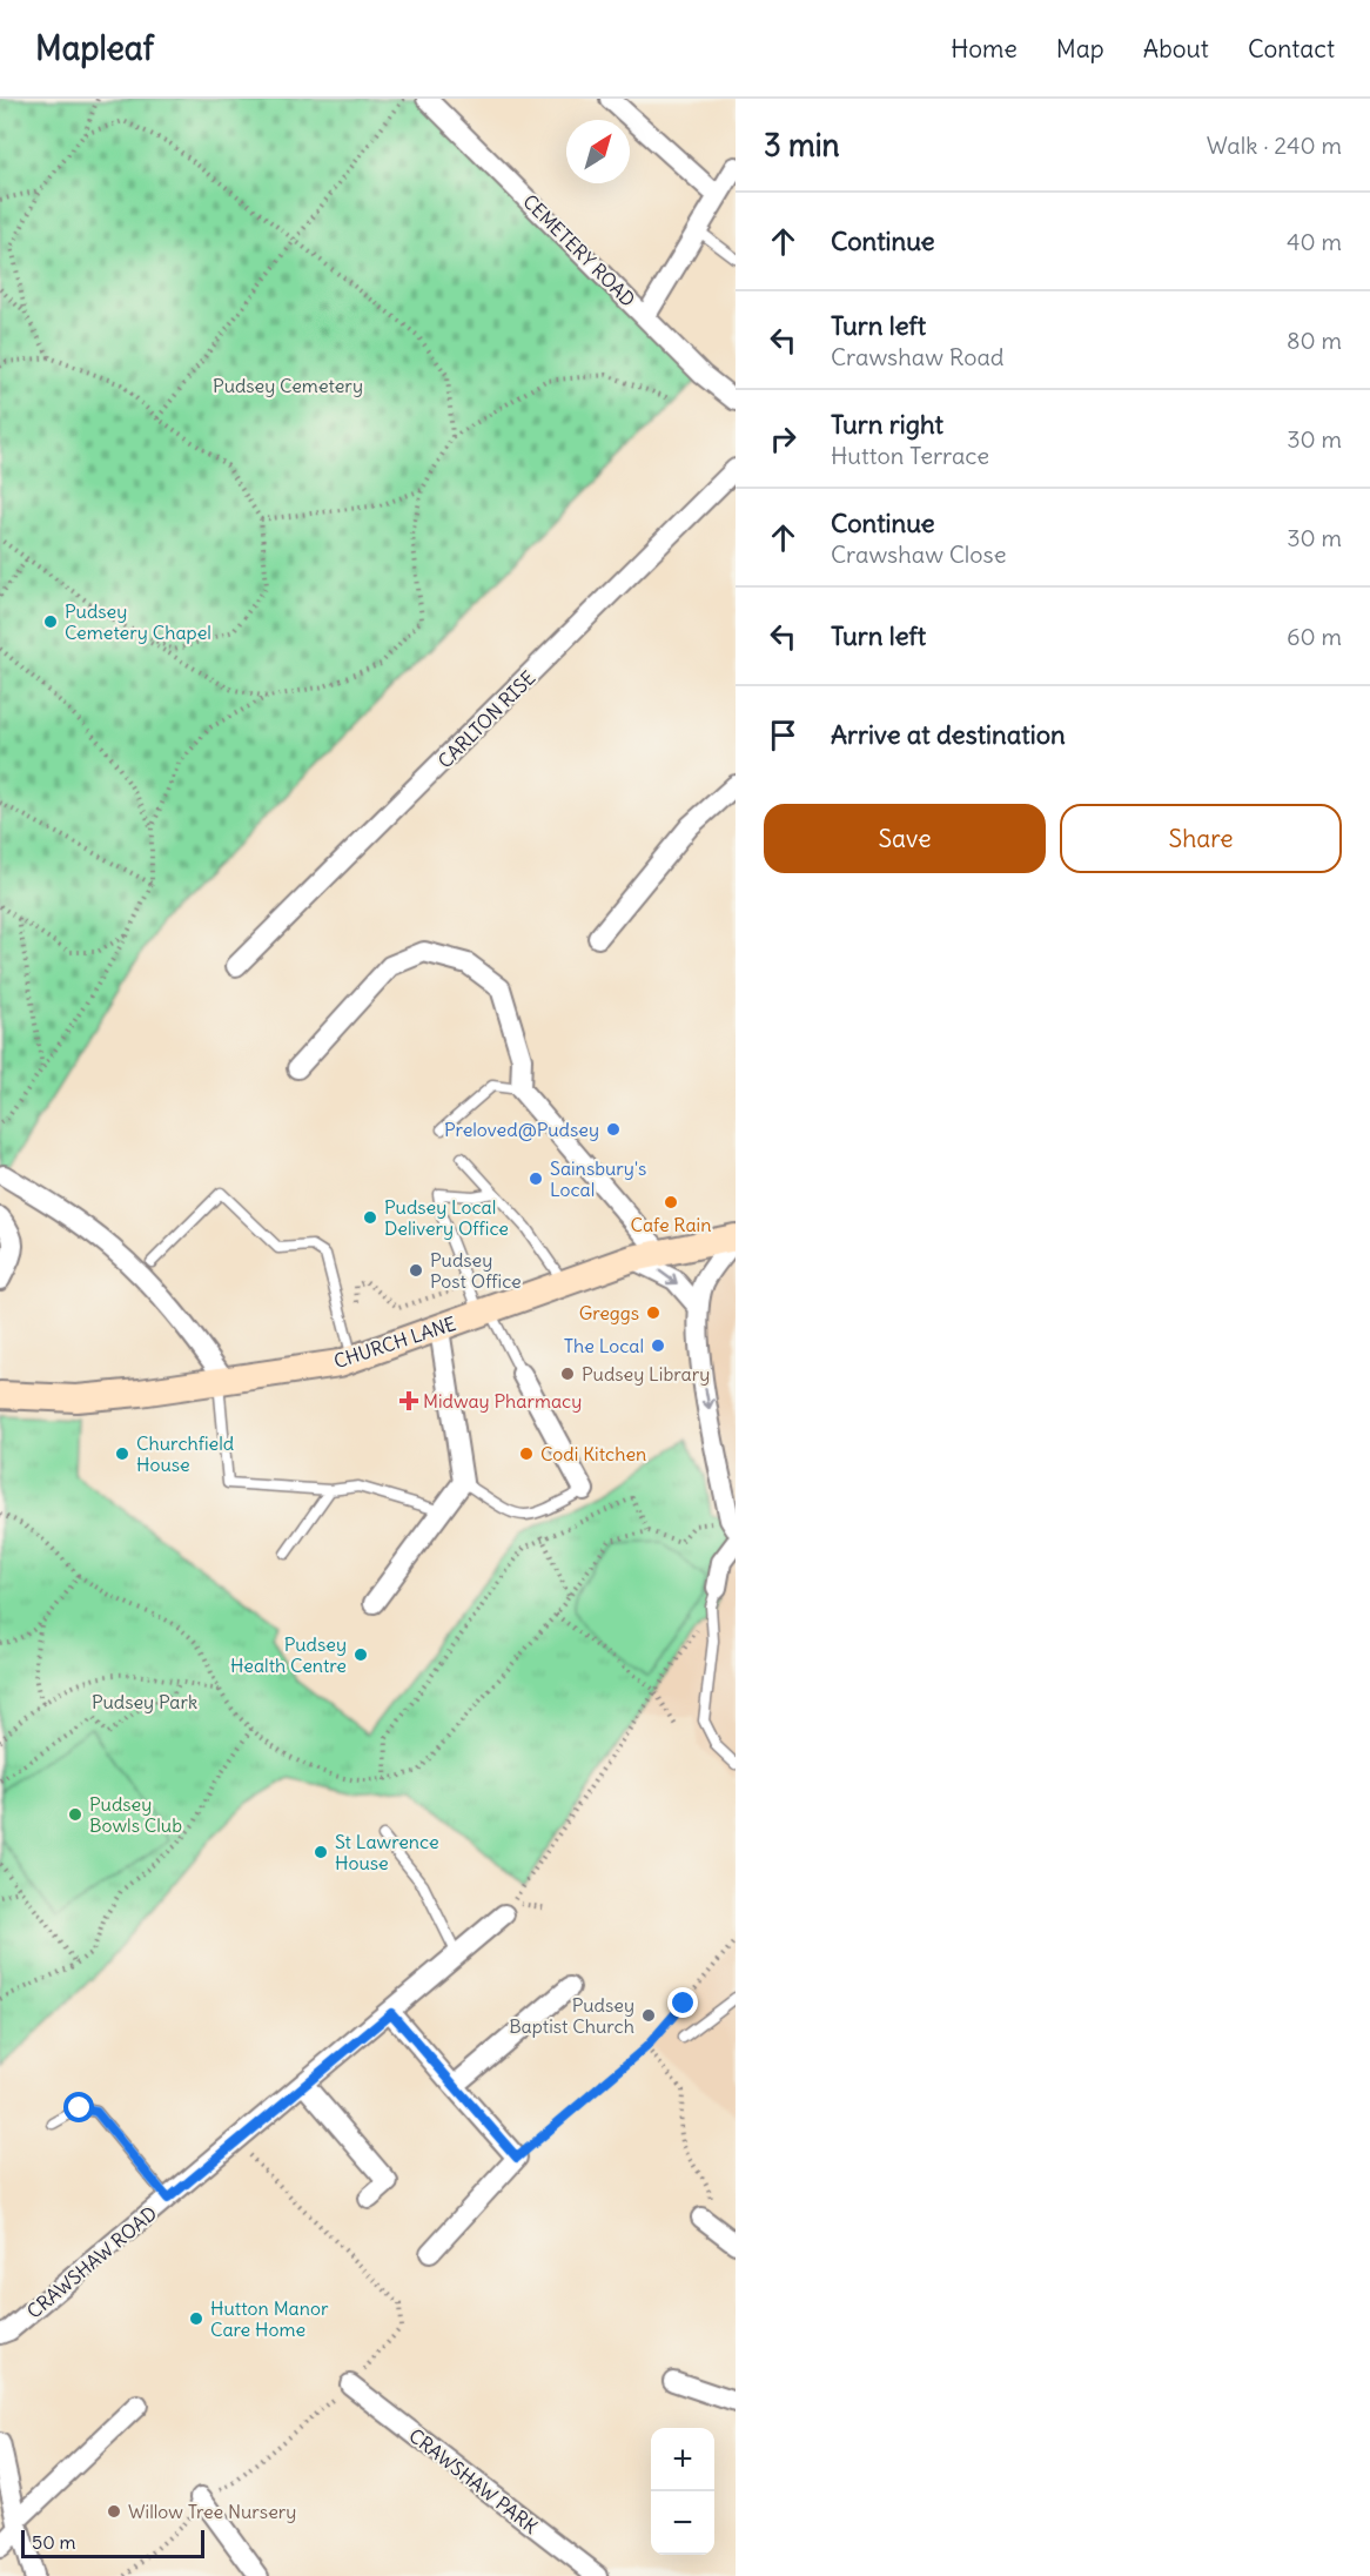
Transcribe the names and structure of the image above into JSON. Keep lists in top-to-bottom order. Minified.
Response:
{"streets":{"main road":["CHURCH LANE"],"street":["CEMETERY ROAD","CARLTON RISE","CRAWSHAW ROAD","CRAWSHAW PARK"]},"parks":["Pudsey Cemetery","Pudsey Park"],"places":{"other":["Pudsey Cemetery Chapel","Preloved@Pudsey","Sainsbury's Local","Cafe Rain","Pudsey Local Delivery Office","Pudsey Post Office","Greggs","The Local","Pudsey Library","Churchfield House","Codi Kitchen","Pudsey Health Centre","Pudsey Bowls Club","St Lawrence House","Pudsey Baptist Church","Hutton Manor Care Home","Willow Tree Nursery"],"health":["Midway Pharmacy"]},"scale_bar":"50 m","north":"top right","page":{"header":"Mapleaf","nav":["Home","Map","About","Contact"],"heading":["3 min","Walk · 240 m"],"list":[["Continue","40 m"],["Turn left","Crawshaw Road","80 m"],["Turn right","Hutton Terrace","30 m"],["Continue","Crawshaw Close","30 m"],["Turn left","60 m"],"Arrive at destination"],"buttons":["Save","Share"],"map_buttons":["+","−"],"scale":"50 m"}}
